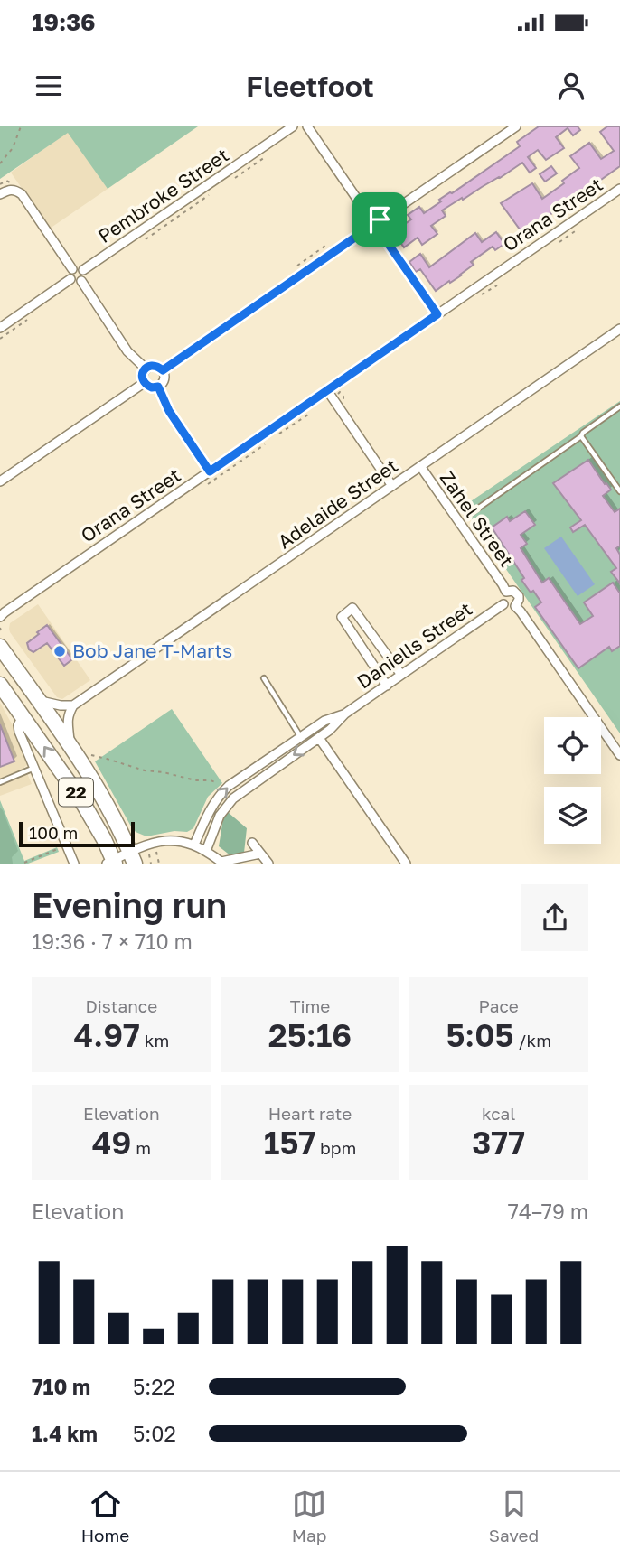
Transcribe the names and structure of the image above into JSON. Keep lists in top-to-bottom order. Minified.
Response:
{"streets":{"highway":["22"],"street":["Pembroke Street","Orana Street","Adelaide Street","Zahel Street","Daniells Street"]},"crossings":[["Adelaide Street","Zahel Street"],["Zahel Street","Daniells Street"]],"places":["Bob Jane T-Marts"],"scale_bar":"100 m","page":{"status":"19:36","header":"Fleetfoot","scale":"100 m","heading":["Evening run","19:36 · 7 × 710 m"],"stats":[["Distance","4.97 km"],["Time","25:16"],["Pace","5:05 /km"],["Elevation","49 m"],["Heart rate","157 bpm"],["kcal","377"]],"chart":["Elevation","74–79 m"],"list":[{"name":"710 m","note":"5:22"},{"name":"1.4 km","note":"5:02"}],"tabs":["Home","Map","Saved"]}}
